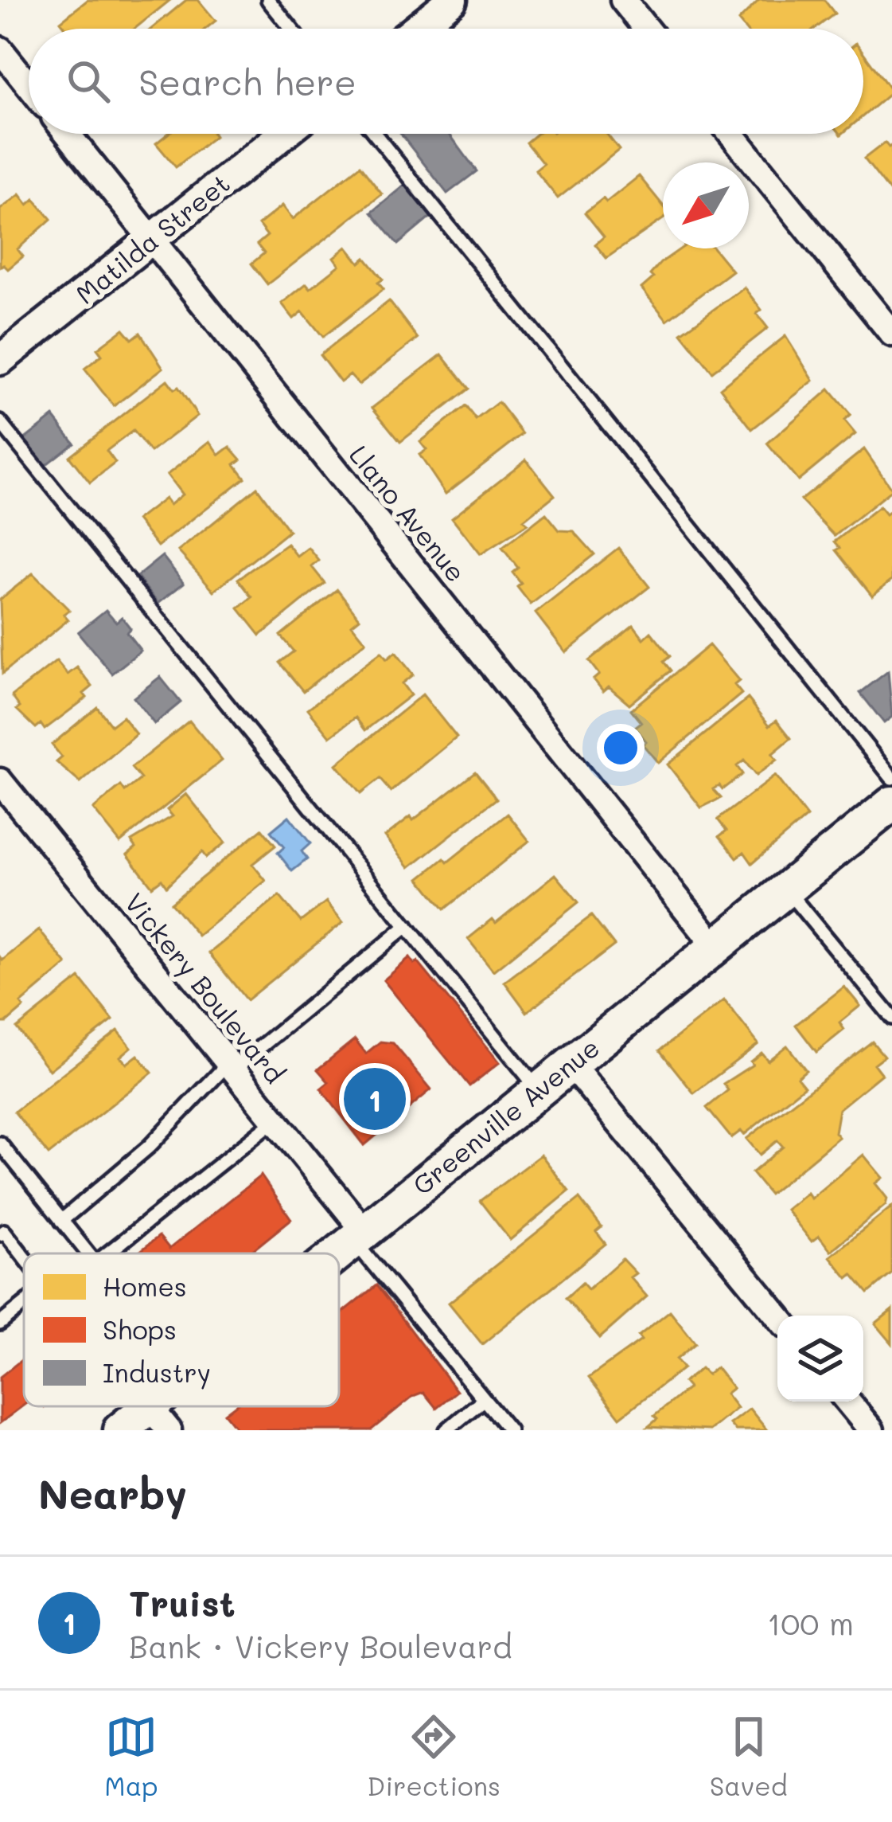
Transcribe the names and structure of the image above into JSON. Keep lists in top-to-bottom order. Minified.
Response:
{"streets":{"main road":["Greenville Avenue"],"street":["Matilda Street","Llano Avenue","Vickery Boulevard"]},"crossings":[["Matilda Street","Llano Avenue"],["Llano Avenue","Greenville Avenue"],["Vickery Boulevard","Greenville Avenue"]],"legend":["Homes","Shops","Industry"],"north":"bottom left","page":{"search":"Search here","pins":"1","heading":"Nearby","list":[{"mark":"1","name":"Truist","note":"Bank · Vickery Boulevard","value":"100 m"}],"nav":["Map","Directions","Saved"]}}
